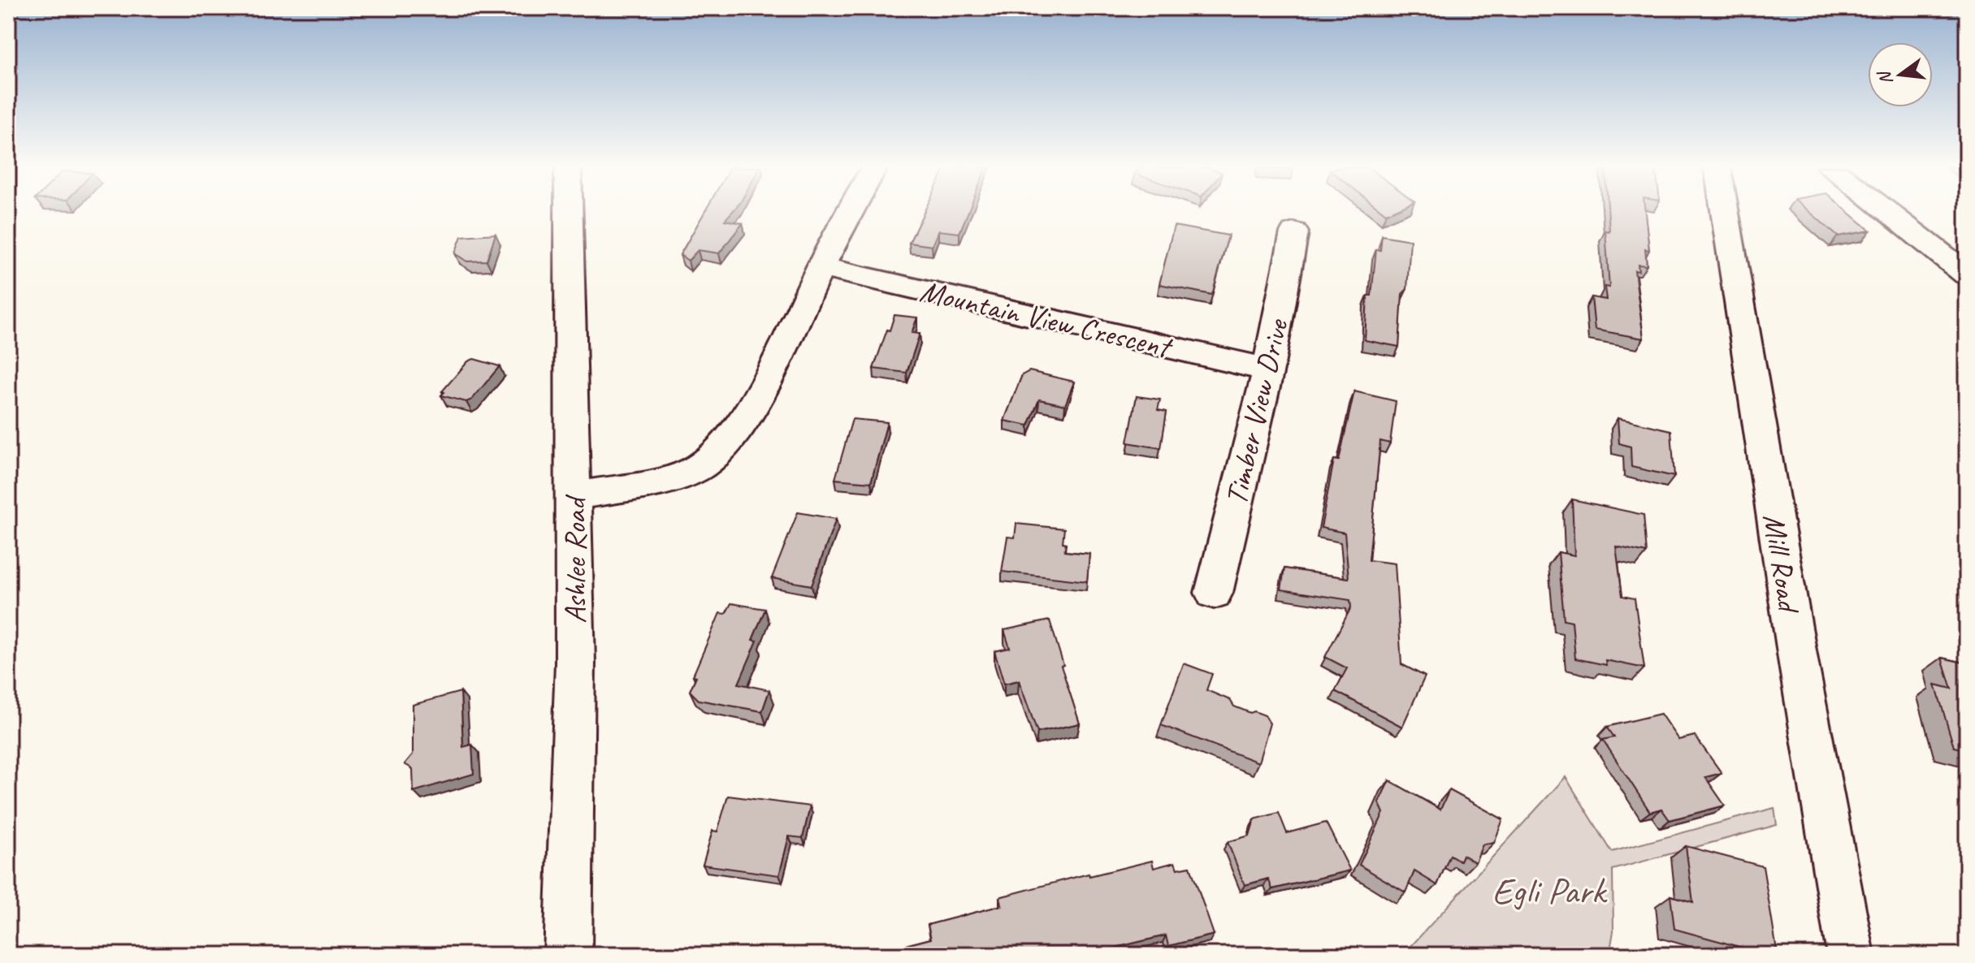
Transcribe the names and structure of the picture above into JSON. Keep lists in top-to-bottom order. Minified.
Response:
{"streets":{"street":["Mountain View Crescent","Timber View Drive","Ashlee Road","Mill Road"]},"crossings":[["Mountain View Crescent","Timber View Drive"]],"parks":["Egli Park"],"north":"left"}
